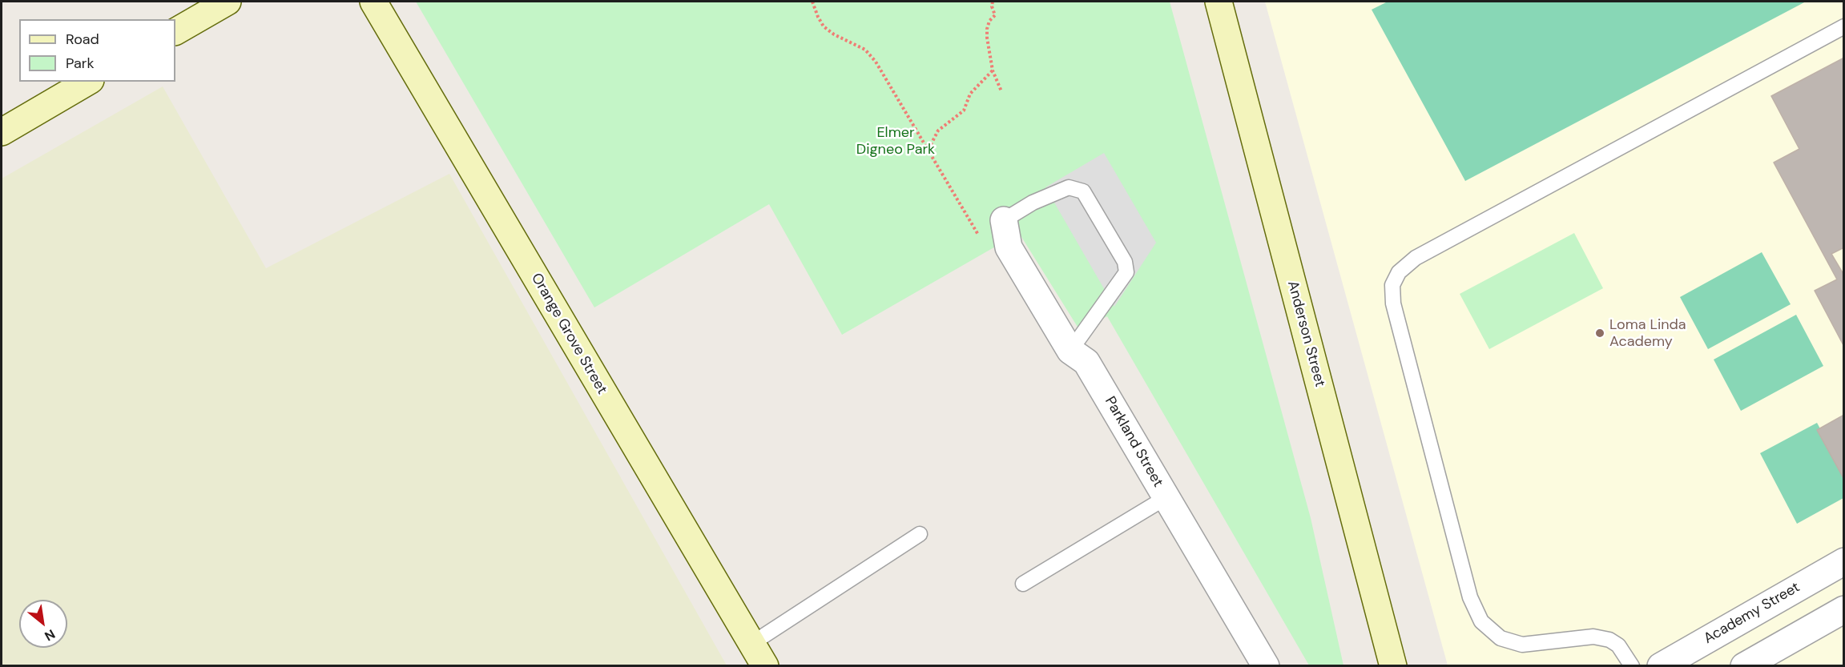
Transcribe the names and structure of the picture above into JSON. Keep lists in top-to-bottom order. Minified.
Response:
{"streets":{"street":["Orange Grove Street","Anderson Street","Parkland Street","Academy Street"]},"parks":["Elmer Digneo Park"],"places":["Loma Linda Academy"],"legend":["Road","Park"],"north":"bottom right"}
